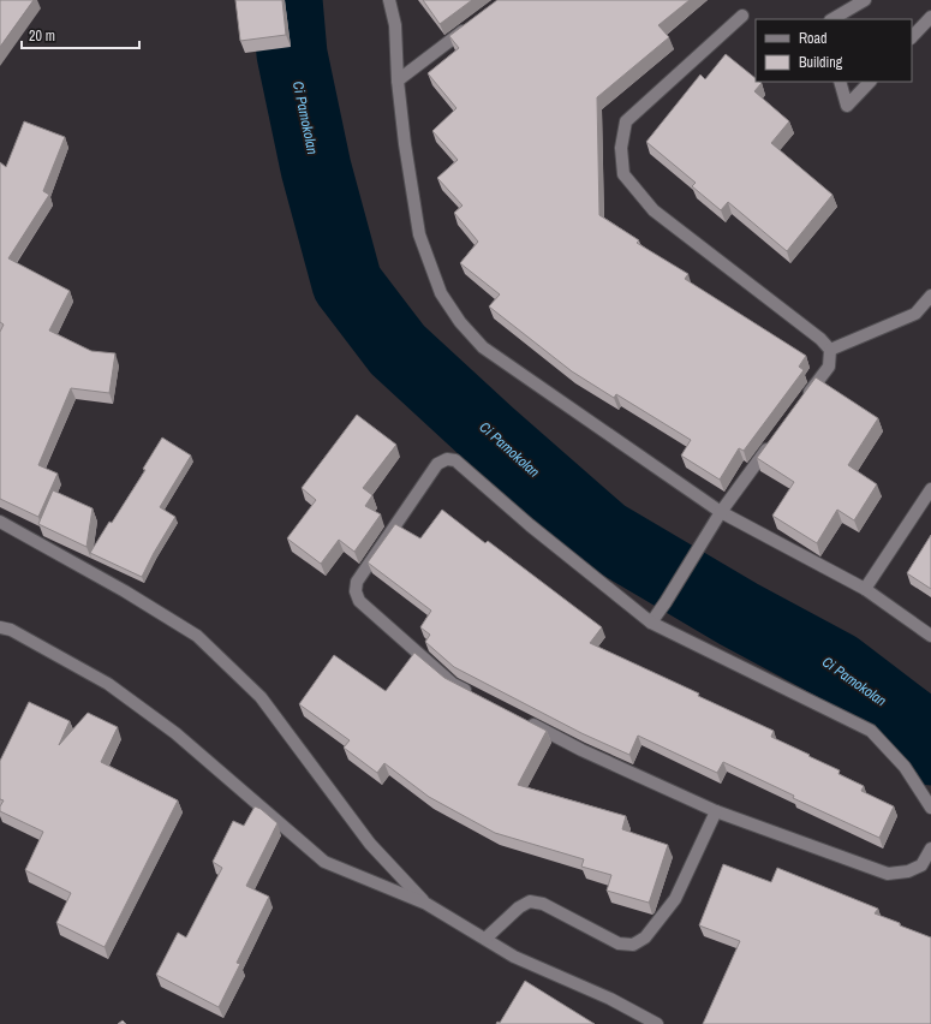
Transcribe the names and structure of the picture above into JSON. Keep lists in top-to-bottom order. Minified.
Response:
{"water":["Ci Pamokolan"],"legend":["Road","Building"],"scale_bar":"20 m"}
